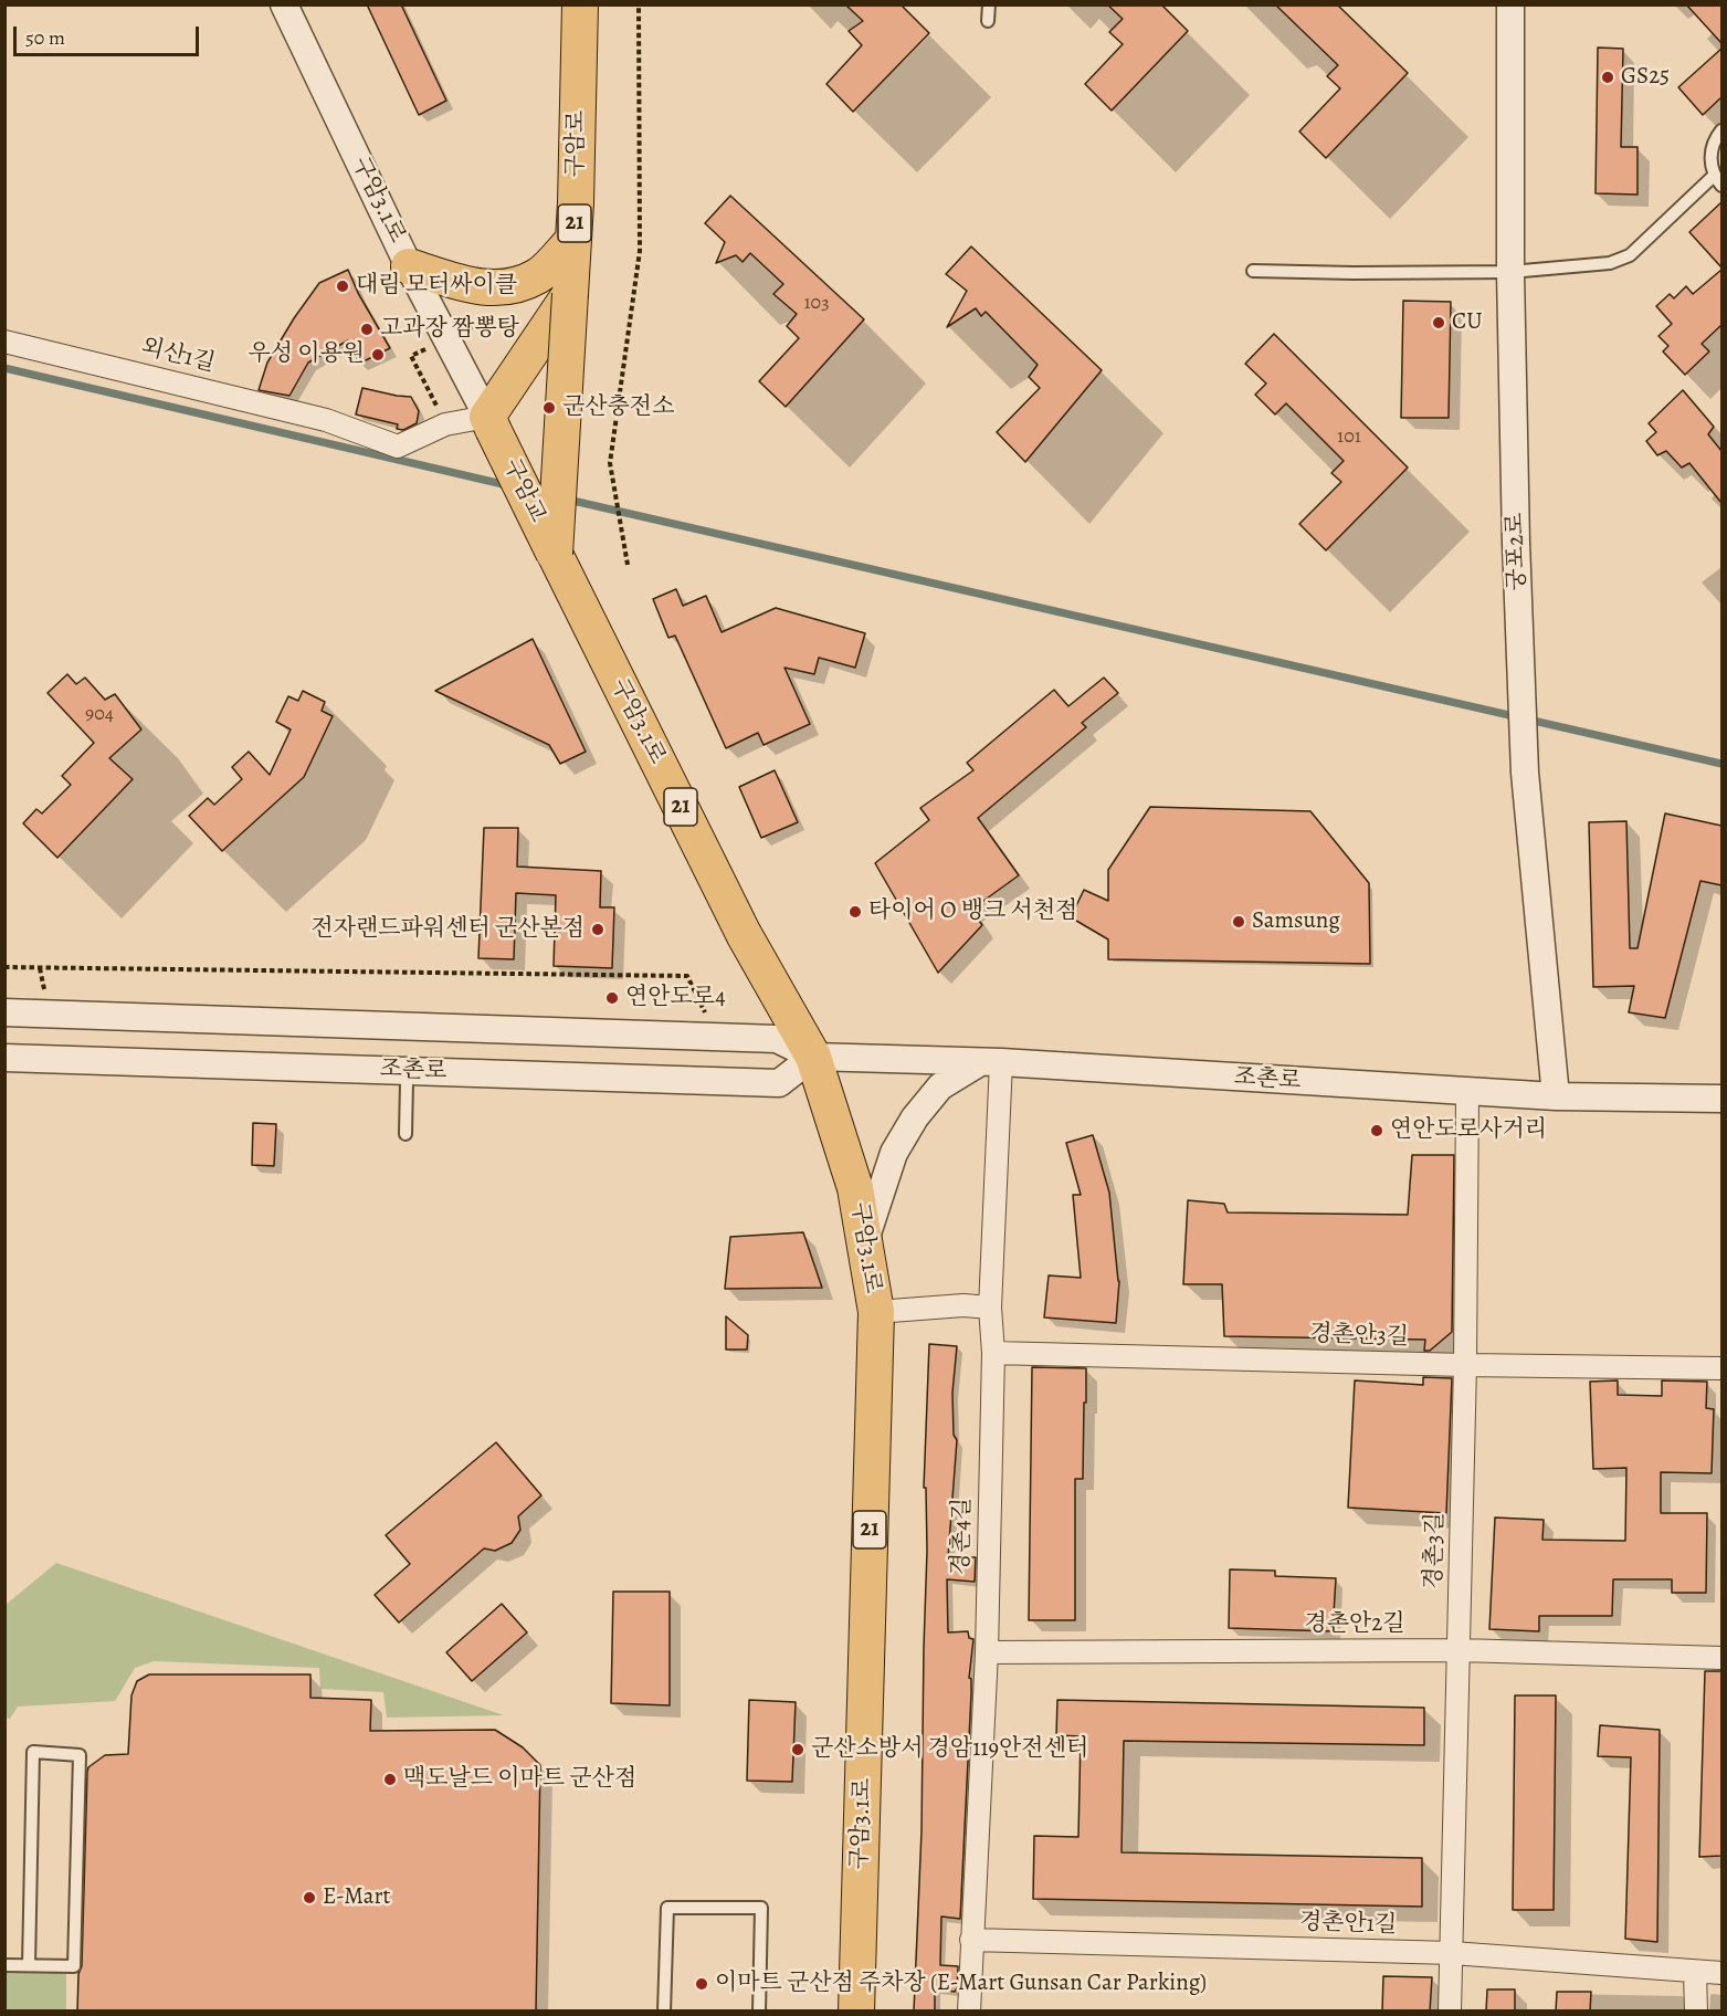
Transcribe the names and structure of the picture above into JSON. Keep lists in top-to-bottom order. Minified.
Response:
{"streets":{"main road":["구암로","구암3.1로","21","구암교"],"street":["외산1길","궁포2로","조촌로","경촌안3길","경촌4길","경촌3길","경촌안2길","경촌안1길"]},"crossings":[["구암로","구암3.1로"],["구암로","구암교"],["구암3.1로","외산1길"],["구암3.1로","구암교"],["구암3.1로","조촌로"],["외산1길","구암교"],["궁포2로","조촌로"],["조촌로","경촌4길"],["조촌로","경촌3길"],["경촌안3길","경촌4길"],["경촌안3길","경촌3길"],["경촌4길","경촌안2길"],["경촌4길","경촌안1길"],["경촌3길","경촌안2길"],["경촌3길","경촌안1길"]],"places":["GS25","대림 모터싸이클","CU","고과장 짬뽕탕","우성 이용원","군산충전소","타이어 O 뱅크 서천점","Samsung","전자랜드파워센터 군산본점","연안도로4","연안도로사거리","군산소방서 경암119안전센터","맥도날드 이마트 군산점","E-Mart","이마트 군산점 주차장 (E-Mart Gunsan Car Parking)"],"house_numbers":["103","101","904"],"scale_bar":"50 m"}
